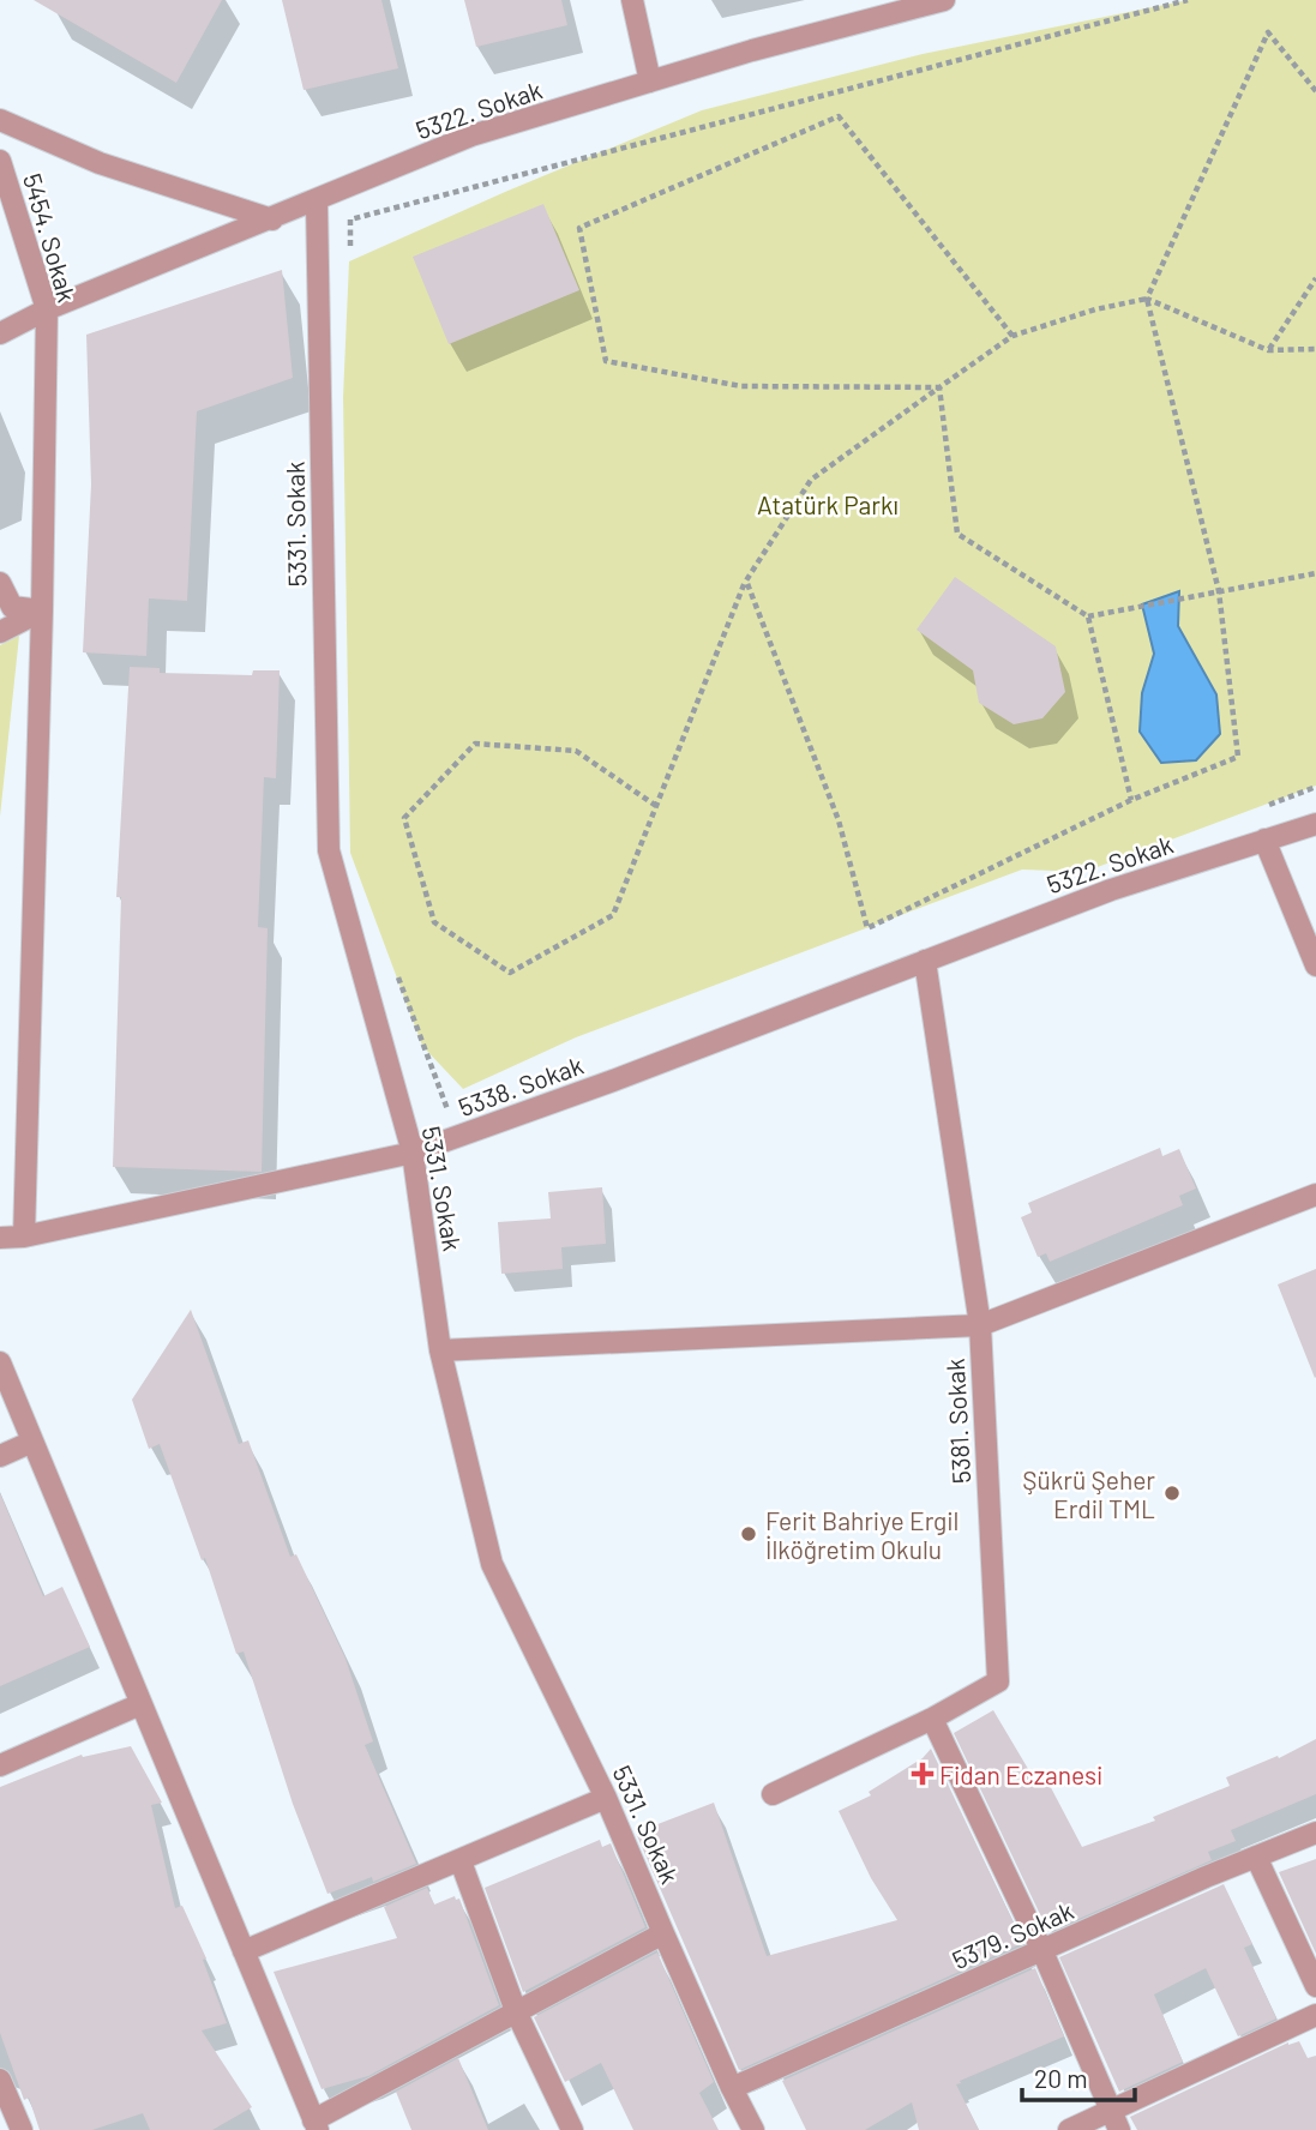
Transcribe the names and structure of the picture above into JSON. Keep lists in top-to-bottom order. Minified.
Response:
{"streets":{"street":["5322. Sokak","5454. Sokak","5331. Sokak","5338. Sokak","5381. Sokak","5379. Sokak"]},"crossings":[["5322. Sokak","5454. Sokak"],["5322. Sokak","5331. Sokak"],["5322. Sokak","5338. Sokak"],["5322. Sokak","5381. Sokak"],["5454. Sokak","5338. Sokak"],["5331. Sokak","5338. Sokak"],["5331. Sokak","5379. Sokak"],["5338. Sokak","5381. Sokak"]],"parks":["Atatürk Parkı"],"places":{"other":["Şükrü Şeher Erdil TML","Ferit Bahriye Ergil İlköğretim Okulu"],"health":["Fidan Eczanesi"]},"scale_bar":"20 m"}
